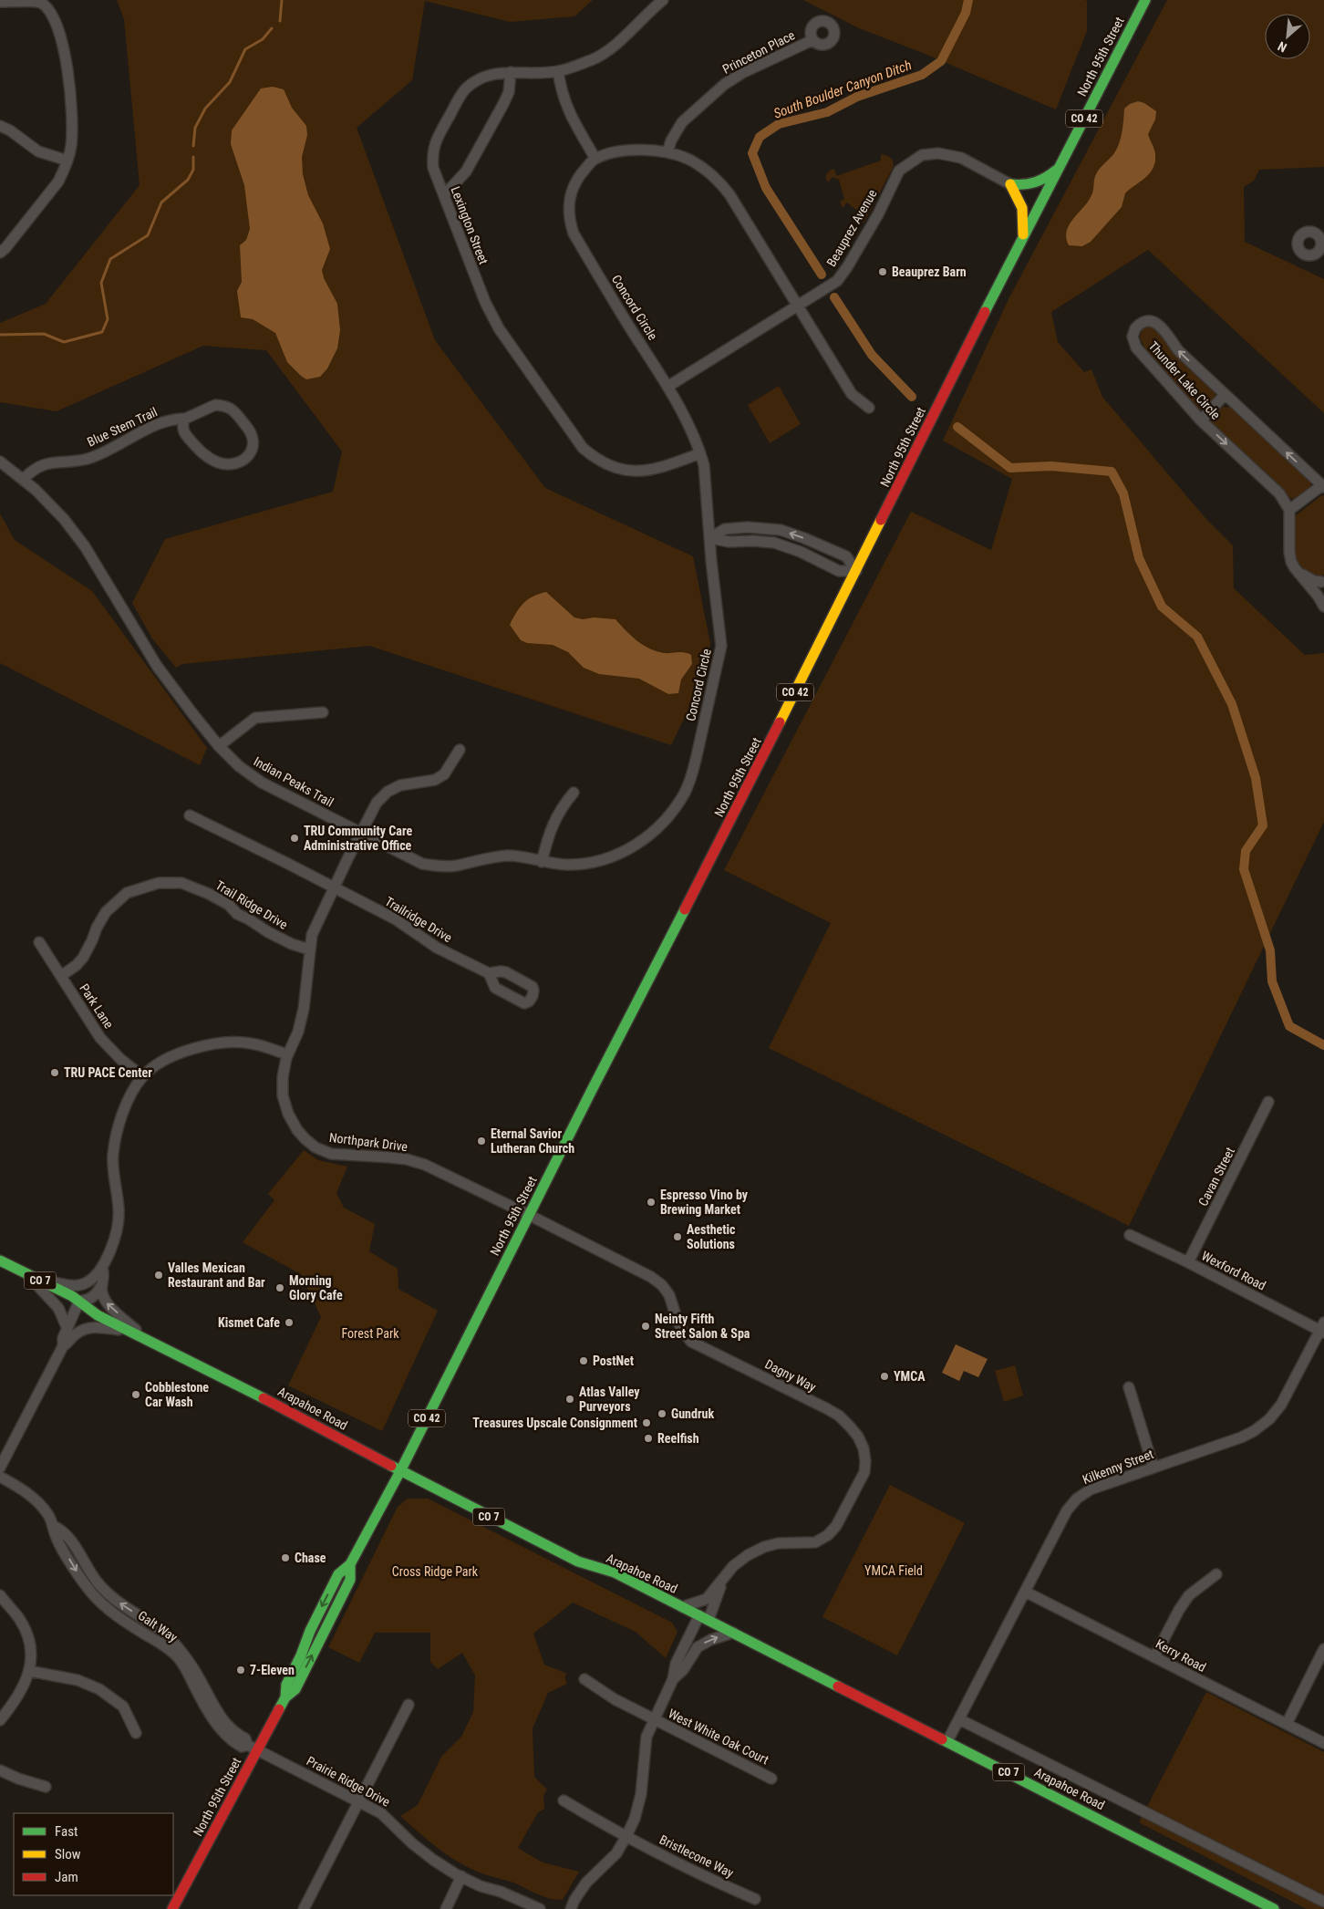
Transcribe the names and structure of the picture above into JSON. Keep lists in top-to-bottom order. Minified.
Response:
{"streets":{"main road":["North 95th Street","CO 42","CO 7","Arapahoe Road"],"street":["Princeton Place","Lexington Street","Beauprez Avenue","Concord Circle","Thunder Lake Circle","Blue Stem Trail","Indian Peaks Trail","Trail Ridge Drive","Trailridge Drive","Park Lane","Northpark Drive","Cavan Street","Wexford Road","Dagny Way","Kilkenny Street","Galt Way","Kerry Road","West White Oak Court","Prairie Ridge Drive","Bristlecone Way"]},"crossings":[["Princeton Place","Concord Circle"],["North 95th Street","Northpark Drive"],["North 95th Street","Dagny Way"],["North 95th Street","Arapahoe Road"],["North 95th Street","Galt Way"],["North 95th Street","Prairie Ridge Drive"],["Lexington Street","Concord Circle"],["Beauprez Avenue","Concord Circle"],["Concord Circle","Indian Peaks Trail"],["Blue Stem Trail","Indian Peaks Trail"],["Indian Peaks Trail","Northpark Drive"],["Trail Ridge Drive","Park Lane"],["Trail Ridge Drive","Northpark Drive"],["Trailridge Drive","Northpark Drive"],["Northpark Drive","Dagny Way"],["Cavan Street","Wexford Road"],["Wexford Road","Kilkenny Street"],["Dagny Way","Arapahoe Road"],["Arapahoe Road","Kilkenny Street"],["Kilkenny Street","Kerry Road"],["Galt Way","Prairie Ridge Drive"]],"water":["South Boulder Canyon Ditch"],"parks":["Forest Park","YMCA Field","Cross Ridge Park"],"places":["Beauprez Barn","TRU Community Care Administrative Office","TRU PACE Center","Eternal Savior Lutheran Church","Espresso Vino by Brewing Market","Aesthetic Solutions","Valles Mexican Restaurant and Bar","Morning Glory Cafe","Kismet Cafe","Neinty Fifth Street Salon & Spa","PostNet","YMCA","Cobblestone Car Wash","Atlas Valley Purveyors","Gundruk","Treasures Upscale Consignment","Reelfish","Chase","7-Eleven"],"legend":["Fast","Slow","Jam"],"north":"bottom left"}
